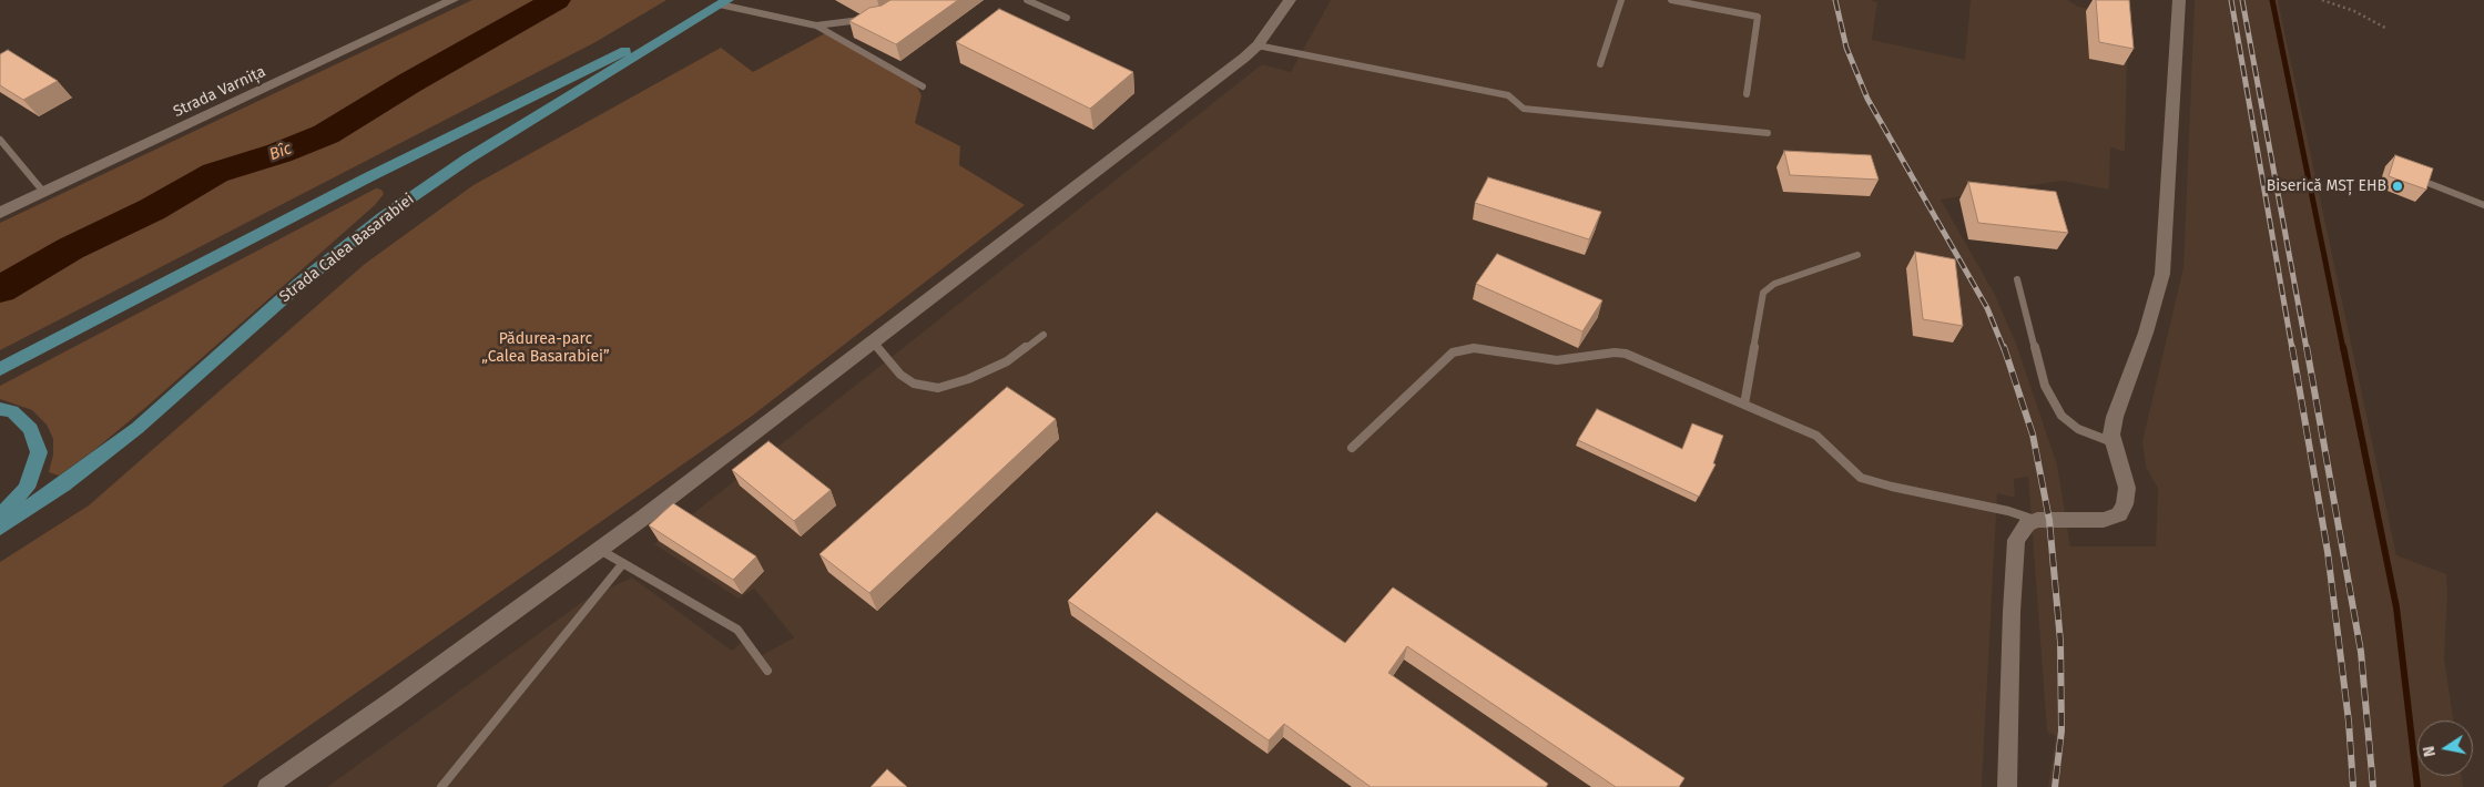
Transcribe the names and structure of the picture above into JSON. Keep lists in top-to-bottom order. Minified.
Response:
{"streets":{"main road":["Strada Calea Basarabiei"],"street":["Strada Varnița"]},"water":["Bîc"],"parks":["Pădurea-parc „Calea Basarabiei”"],"places":["Biserică MSȚ EHB"],"north":"left"}
